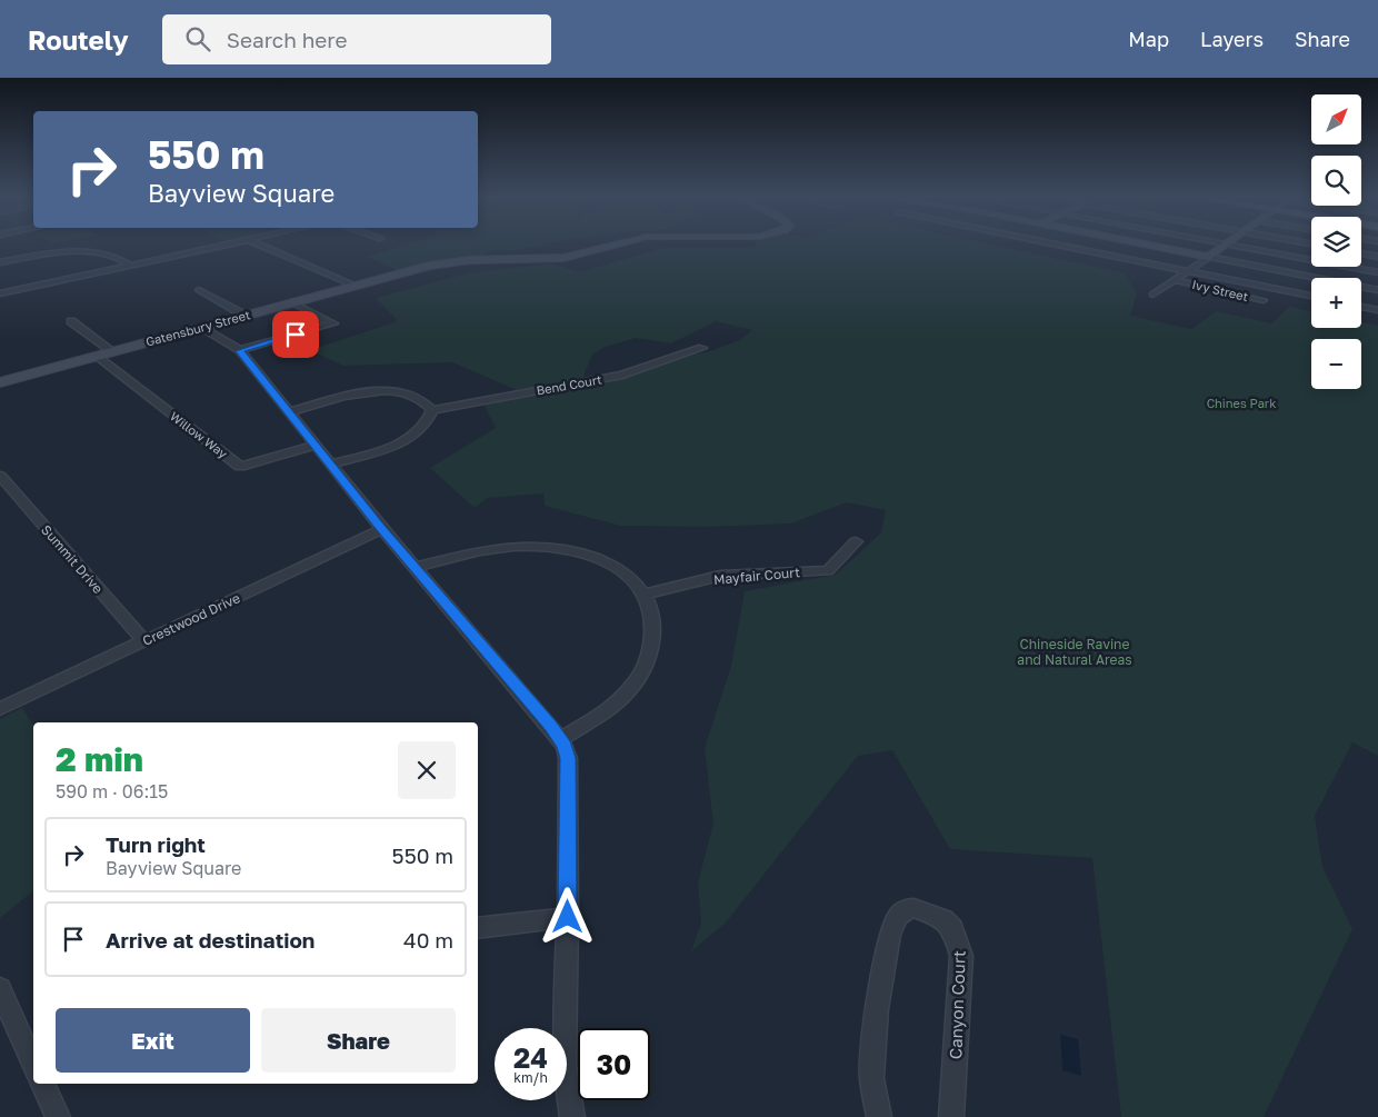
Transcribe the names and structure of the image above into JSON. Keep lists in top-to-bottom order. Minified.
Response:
{"streets":{"street":["Ivy Street","Gatensbury Street","Bend Court","Willow Way","Summit Drive","Mayfair Court","Crestwood Drive","Canyon Court"]},"crossings":[["Gatensbury Street","Willow Way"],["Summit Drive","Crestwood Drive"]],"parks":["Chines Park","Chineside Ravine and Natural Areas"],"north":"top right","page":{"header":"Routely","search":"Search here","nav":["Map","Layers","Share"],"map_buttons":["+","−"],"turn":["550 m","Bayview Square"],"heading":["2 min","590 m · 06:15"],"list":[{"name":"Turn right","note":"Bayview Square","value":"550 m"},{"name":"Arrive at destination","value":"40 m"}],"buttons":["Exit","Share"],"speed":"24 km/h","limit":"30"}}
